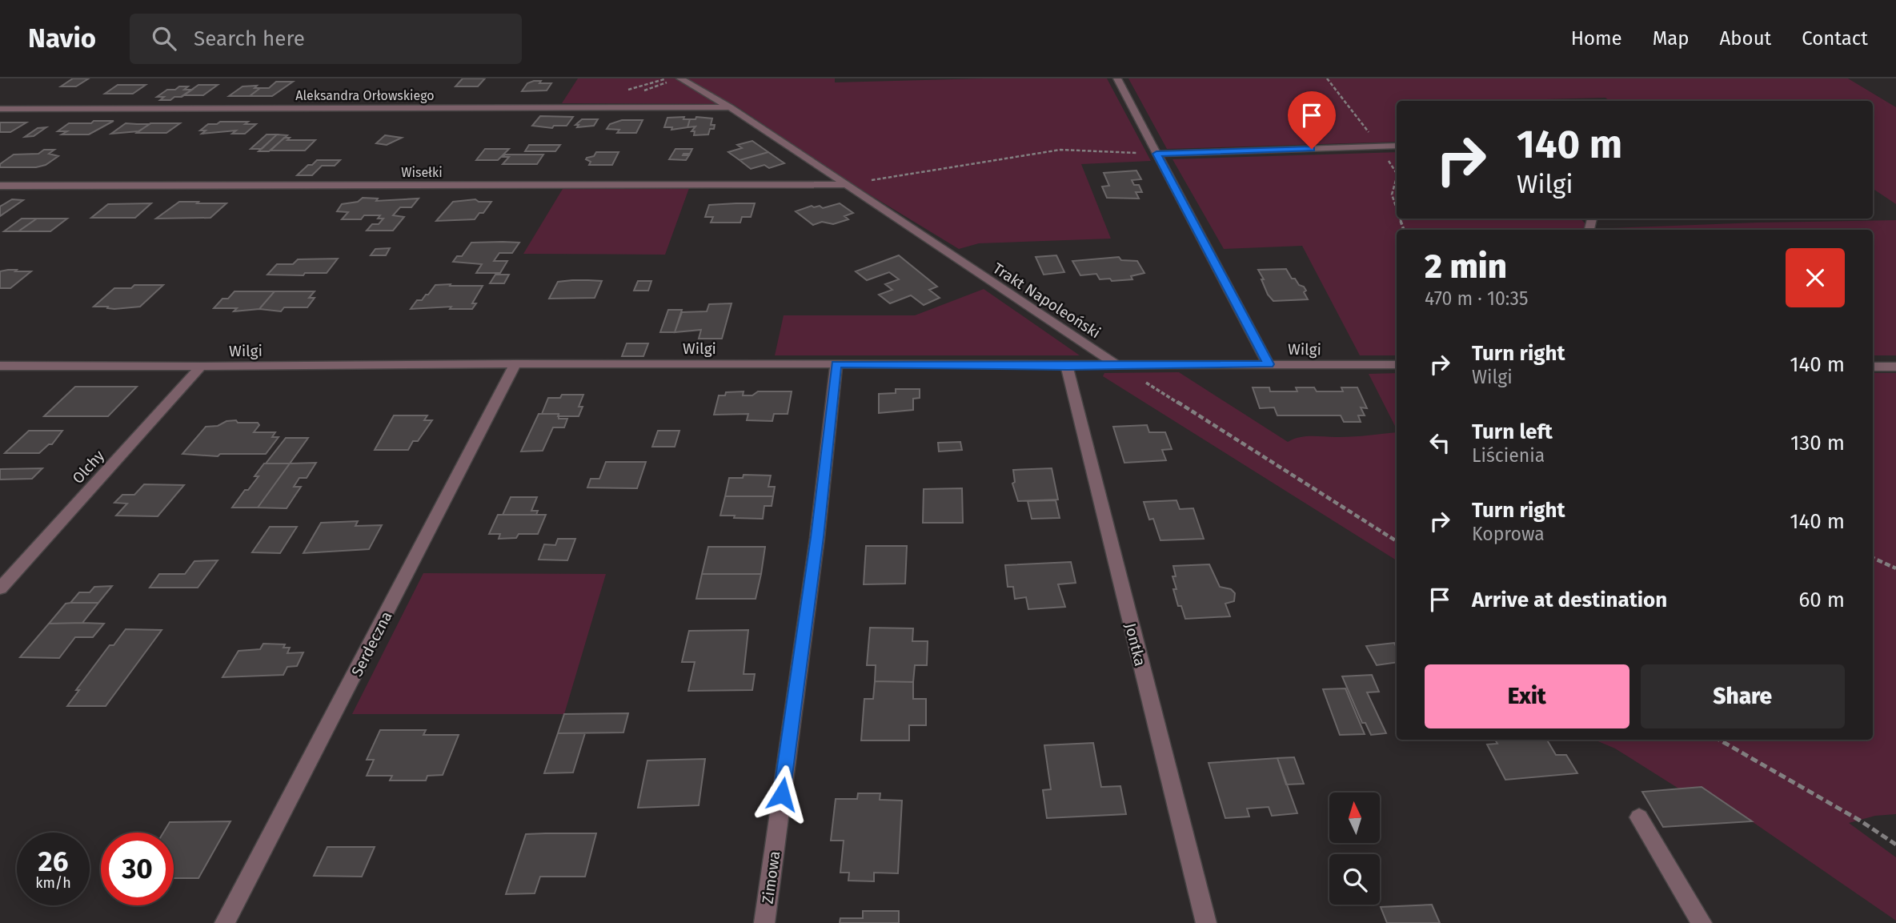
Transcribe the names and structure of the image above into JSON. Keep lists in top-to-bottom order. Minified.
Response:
{"streets":{"street":["Aleksandra Orłowskiego","Wisełki","Trakt Napoleoński","Wilgi","Olchy","Serdeczna","Jontka","Zimowa"]},"crossings":[["Aleksandra Orłowskiego","Trakt Napoleoński"],["Wisełki","Trakt Napoleoński"],["Trakt Napoleoński","Wilgi"],["Wilgi","Olchy"],["Wilgi","Serdeczna"],["Wilgi","Jontka"],["Wilgi","Zimowa"]],"north":"top","page":{"header":"Navio","search":"Search here","nav":["Home","Map","About","Contact"],"turn":["140 m","Wilgi"],"heading":["2 min","470 m · 10:35"],"list":[{"name":"Turn right","note":"Wilgi","value":"140 m"},{"name":"Turn left","note":"Liścienia","value":"130 m"},{"name":"Turn right","note":"Koprowa","value":"140 m"},{"name":"Arrive at destination","value":"60 m"}],"buttons":["Exit","Share"],"speed":"26 km/h","limit":"30"}}
